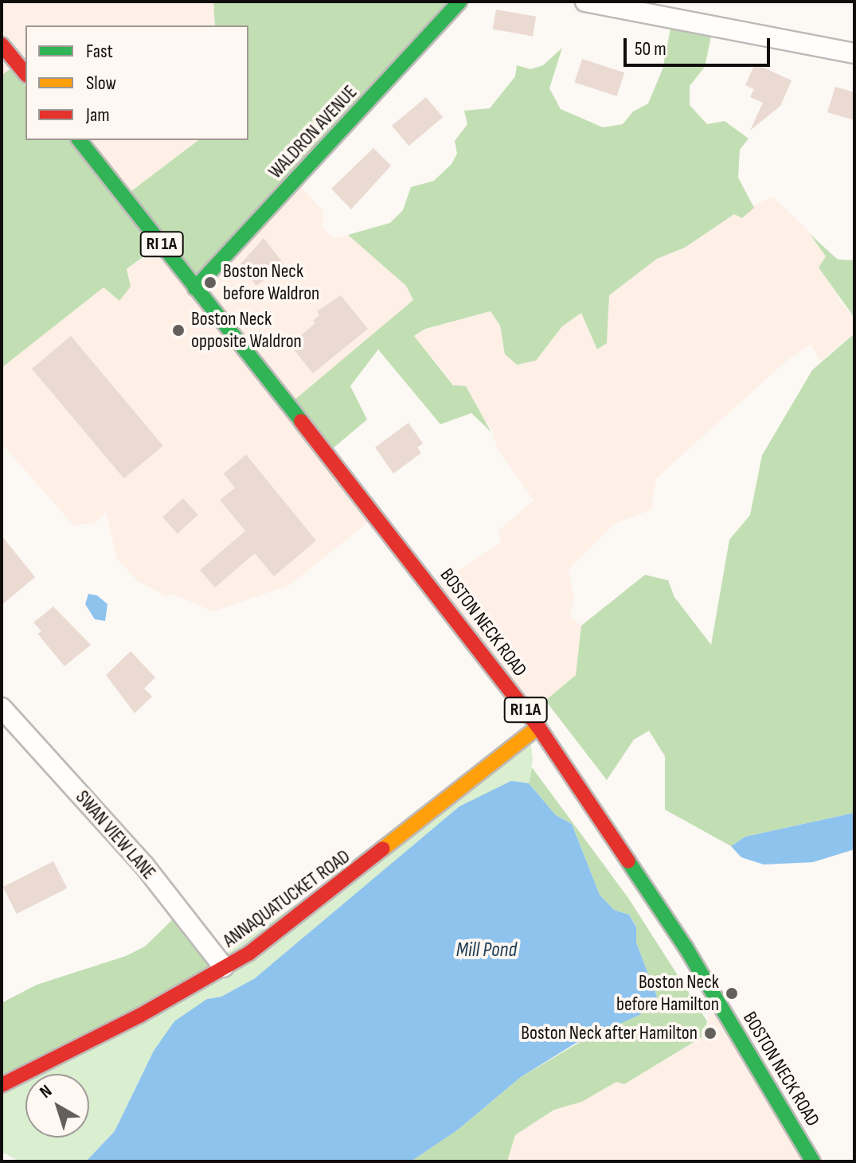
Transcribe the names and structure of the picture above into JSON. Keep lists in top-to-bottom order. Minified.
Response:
{"streets":{"main road":["WALDRON AVENUE","RI 1A","BOSTON NECK ROAD","ANNAQUATUCKET ROAD"],"street":["SWAN VIEW LANE"]},"crossings":[["WALDRON AVENUE","BOSTON NECK ROAD"],["BOSTON NECK ROAD","ANNAQUATUCKET ROAD"],["SWAN VIEW LANE","ANNAQUATUCKET ROAD"]],"water":["Mill Pond"],"places":["Boston Neck before Waldron","Boston Neck opposite Waldron","Boston Neck before Hamilton","Boston Neck after Hamilton"],"legend":["Fast","Slow","Jam"],"scale_bar":"50 m","north":"top left"}
